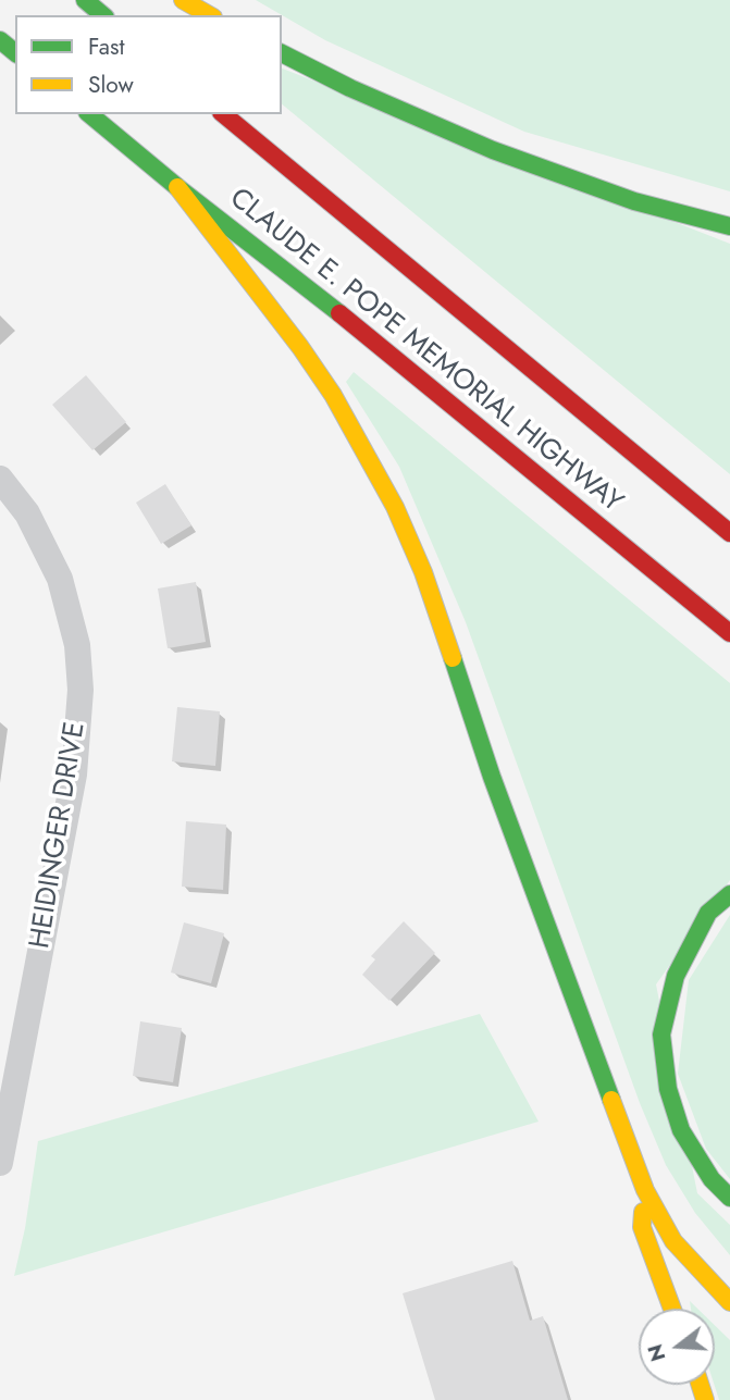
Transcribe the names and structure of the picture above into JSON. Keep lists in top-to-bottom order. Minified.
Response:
{"streets":{"highway":["CLAUDE E. POPE MEMORIAL HIGHWAY"],"street":["HEIDINGER DRIVE"]},"legend":["Fast","Slow"],"north":"left"}
